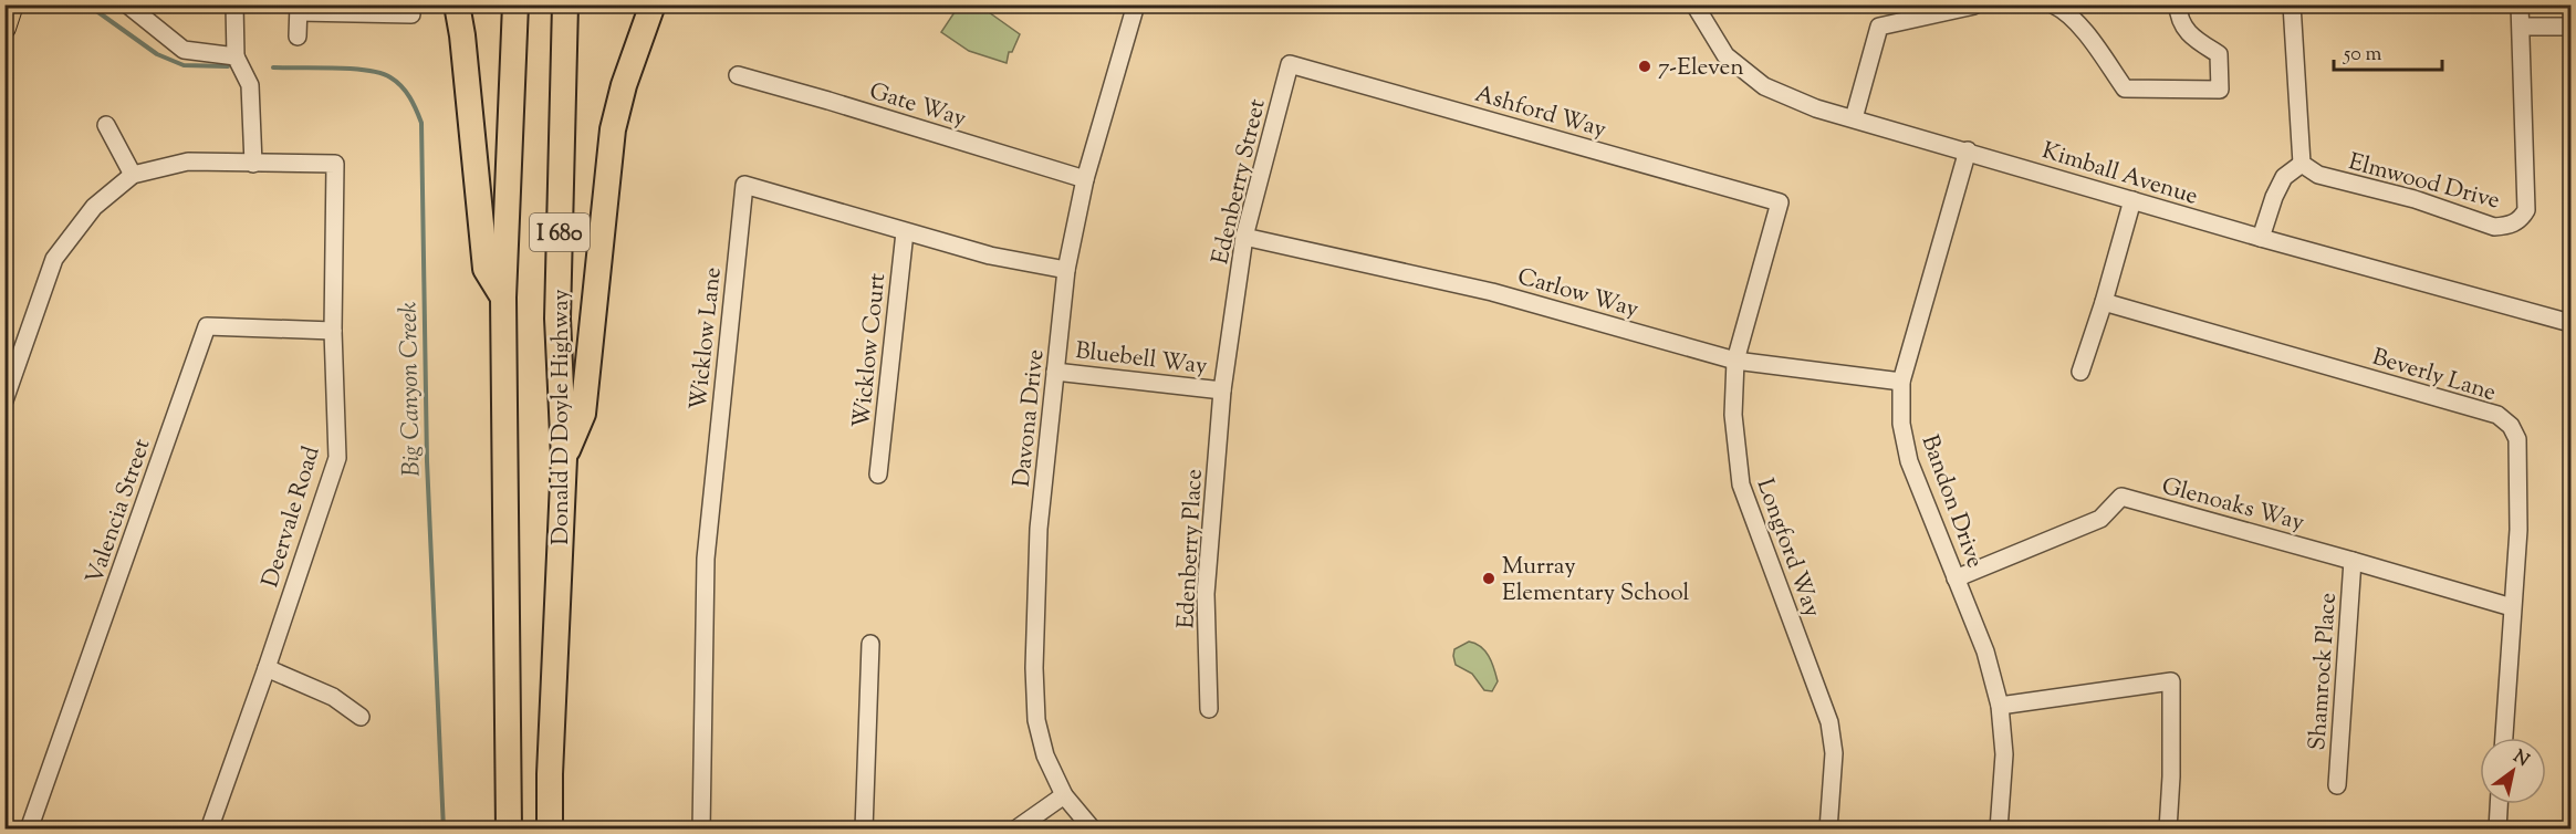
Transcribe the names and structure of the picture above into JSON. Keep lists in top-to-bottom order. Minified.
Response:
{"streets":{"highway":["I 680","Donald D Doyle Highway"],"street":["Gate Way","Ashford Way","Kimball Avenue","Elmwood Drive","Edenberry Street","Carlow Way","Wicklow Lane","Wicklow Court","Bluebell Way","Beverly Lane","Davona Drive","Bandon Drive","Glenoaks Way","Valencia Street","Deervale Road","Longford Way","Edenberry Place","Shamrock Place"]},"crossings":[["Gate Way","Davona Drive"],["Ashford Way","Edenberry Street"],["Ashford Way","Longford Way"],["Kimball Avenue","Bandon Drive"],["Edenberry Street","Carlow Way"],["Edenberry Street","Bluebell Way"],["Edenberry Street","Edenberry Place"],["Carlow Way","Bandon Drive"],["Carlow Way","Longford Way"],["Wicklow Lane","Wicklow Court"],["Wicklow Lane","Davona Drive"],["Bluebell Way","Davona Drive"],["Bluebell Way","Edenberry Place"],["Beverly Lane","Glenoaks Way"],["Bandon Drive","Glenoaks Way"],["Glenoaks Way","Shamrock Place"],["Valencia Street","Deervale Road"]],"water":["Big Canyon Creek"],"places":["7-Eleven","Murray Elementary School"],"scale_bar":"50 m","north":"top right"}
